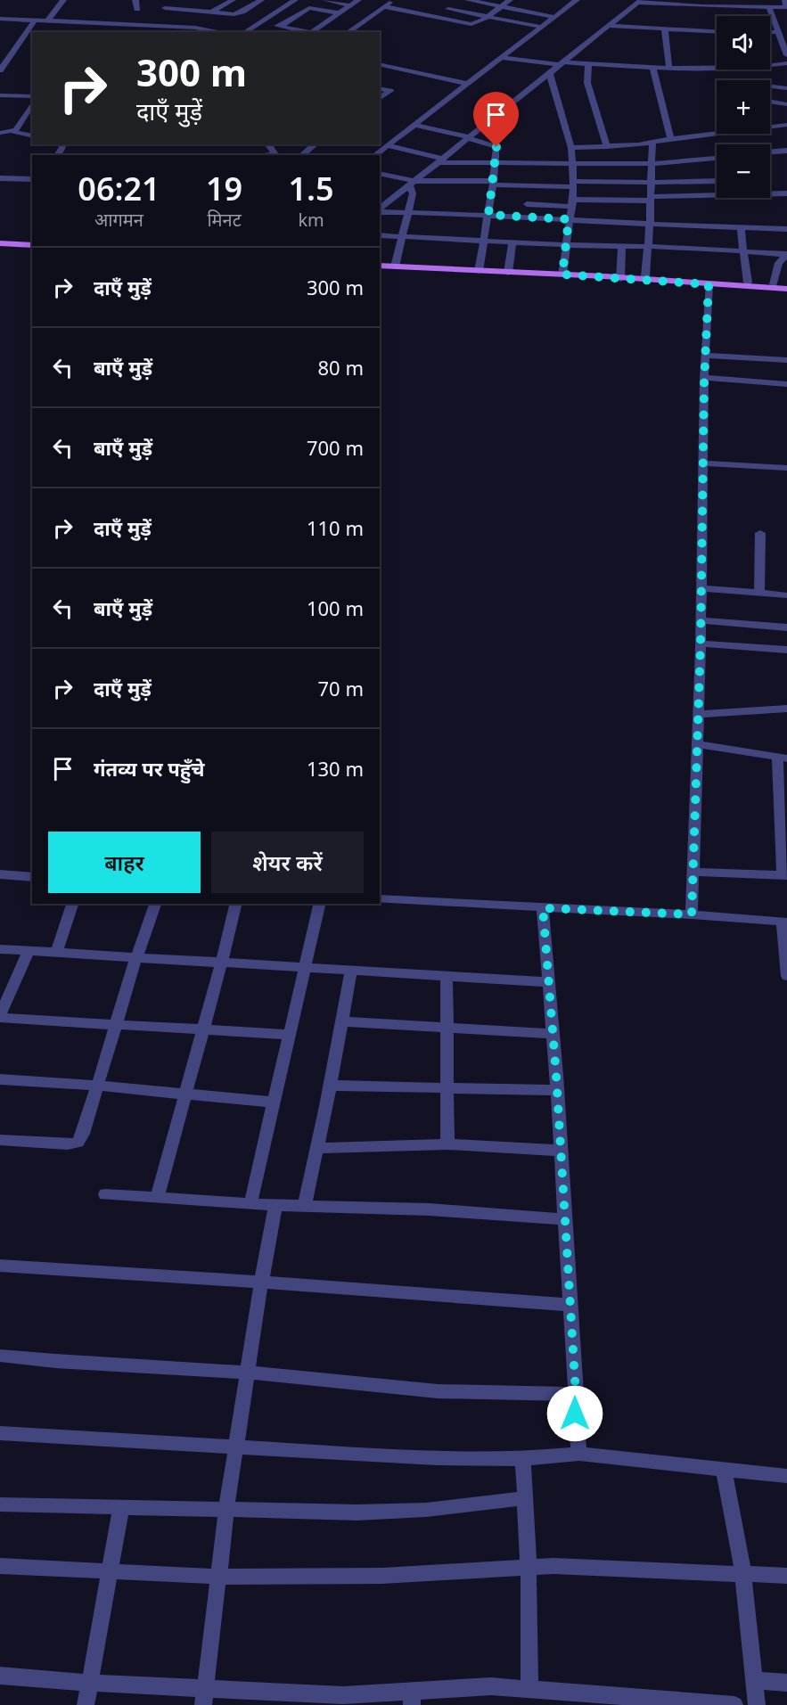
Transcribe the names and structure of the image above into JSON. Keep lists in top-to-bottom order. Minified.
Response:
{"page":{"map_buttons":["+","−"],"turn":["300 m","दाएँ मुड़ें"],"eta":["06:21","आगमन","19","मिनट","1.5","km"],"list":[{"name":"दाएँ मुड़ें","value":"300 m"},{"name":"बाएँ मुड़ें","value":"80 m"},{"name":"बाएँ मुड़ें","value":"700 m"},{"name":"दाएँ मुड़ें","value":"110 m"},{"name":"बाएँ मुड़ें","value":"100 m"},{"name":"दाएँ मुड़ें","value":"70 m"},{"name":"गंतव्य पर पहुँचे","value":"130 m"}],"buttons":["बाहर","शेयर करें"]}}
